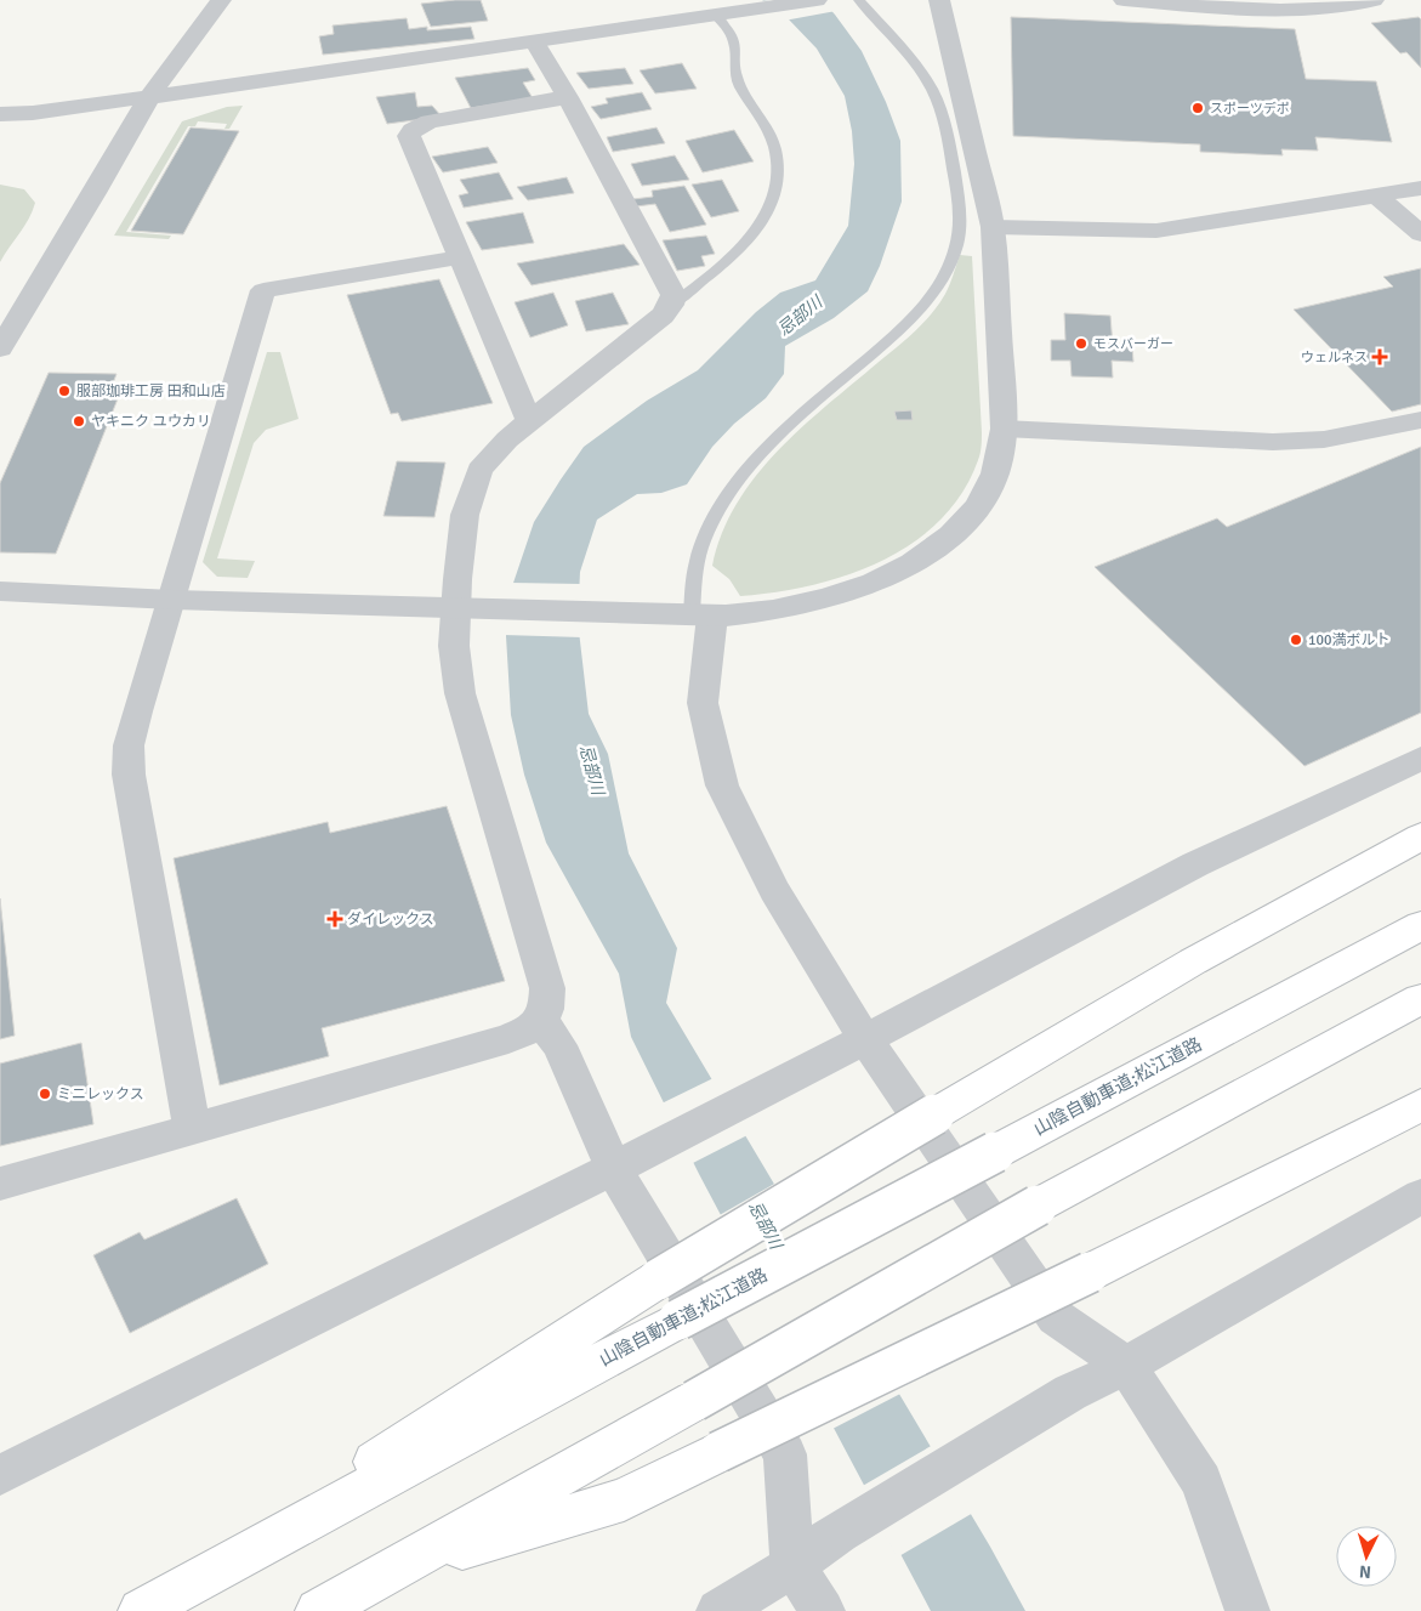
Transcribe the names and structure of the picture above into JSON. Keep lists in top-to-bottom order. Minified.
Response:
{"streets":{"highway":["山陰自動車道;松江道路"]},"water":["忌部川"],"places":{"other":["スポーツデポ","モスバーガー","服部珈琲工房 田和山店","ヤキニク ユウカリ","100満ボルト","ミニレックス"],"health":["ウェルネス","ダイレックス"]},"north":"bottom"}
